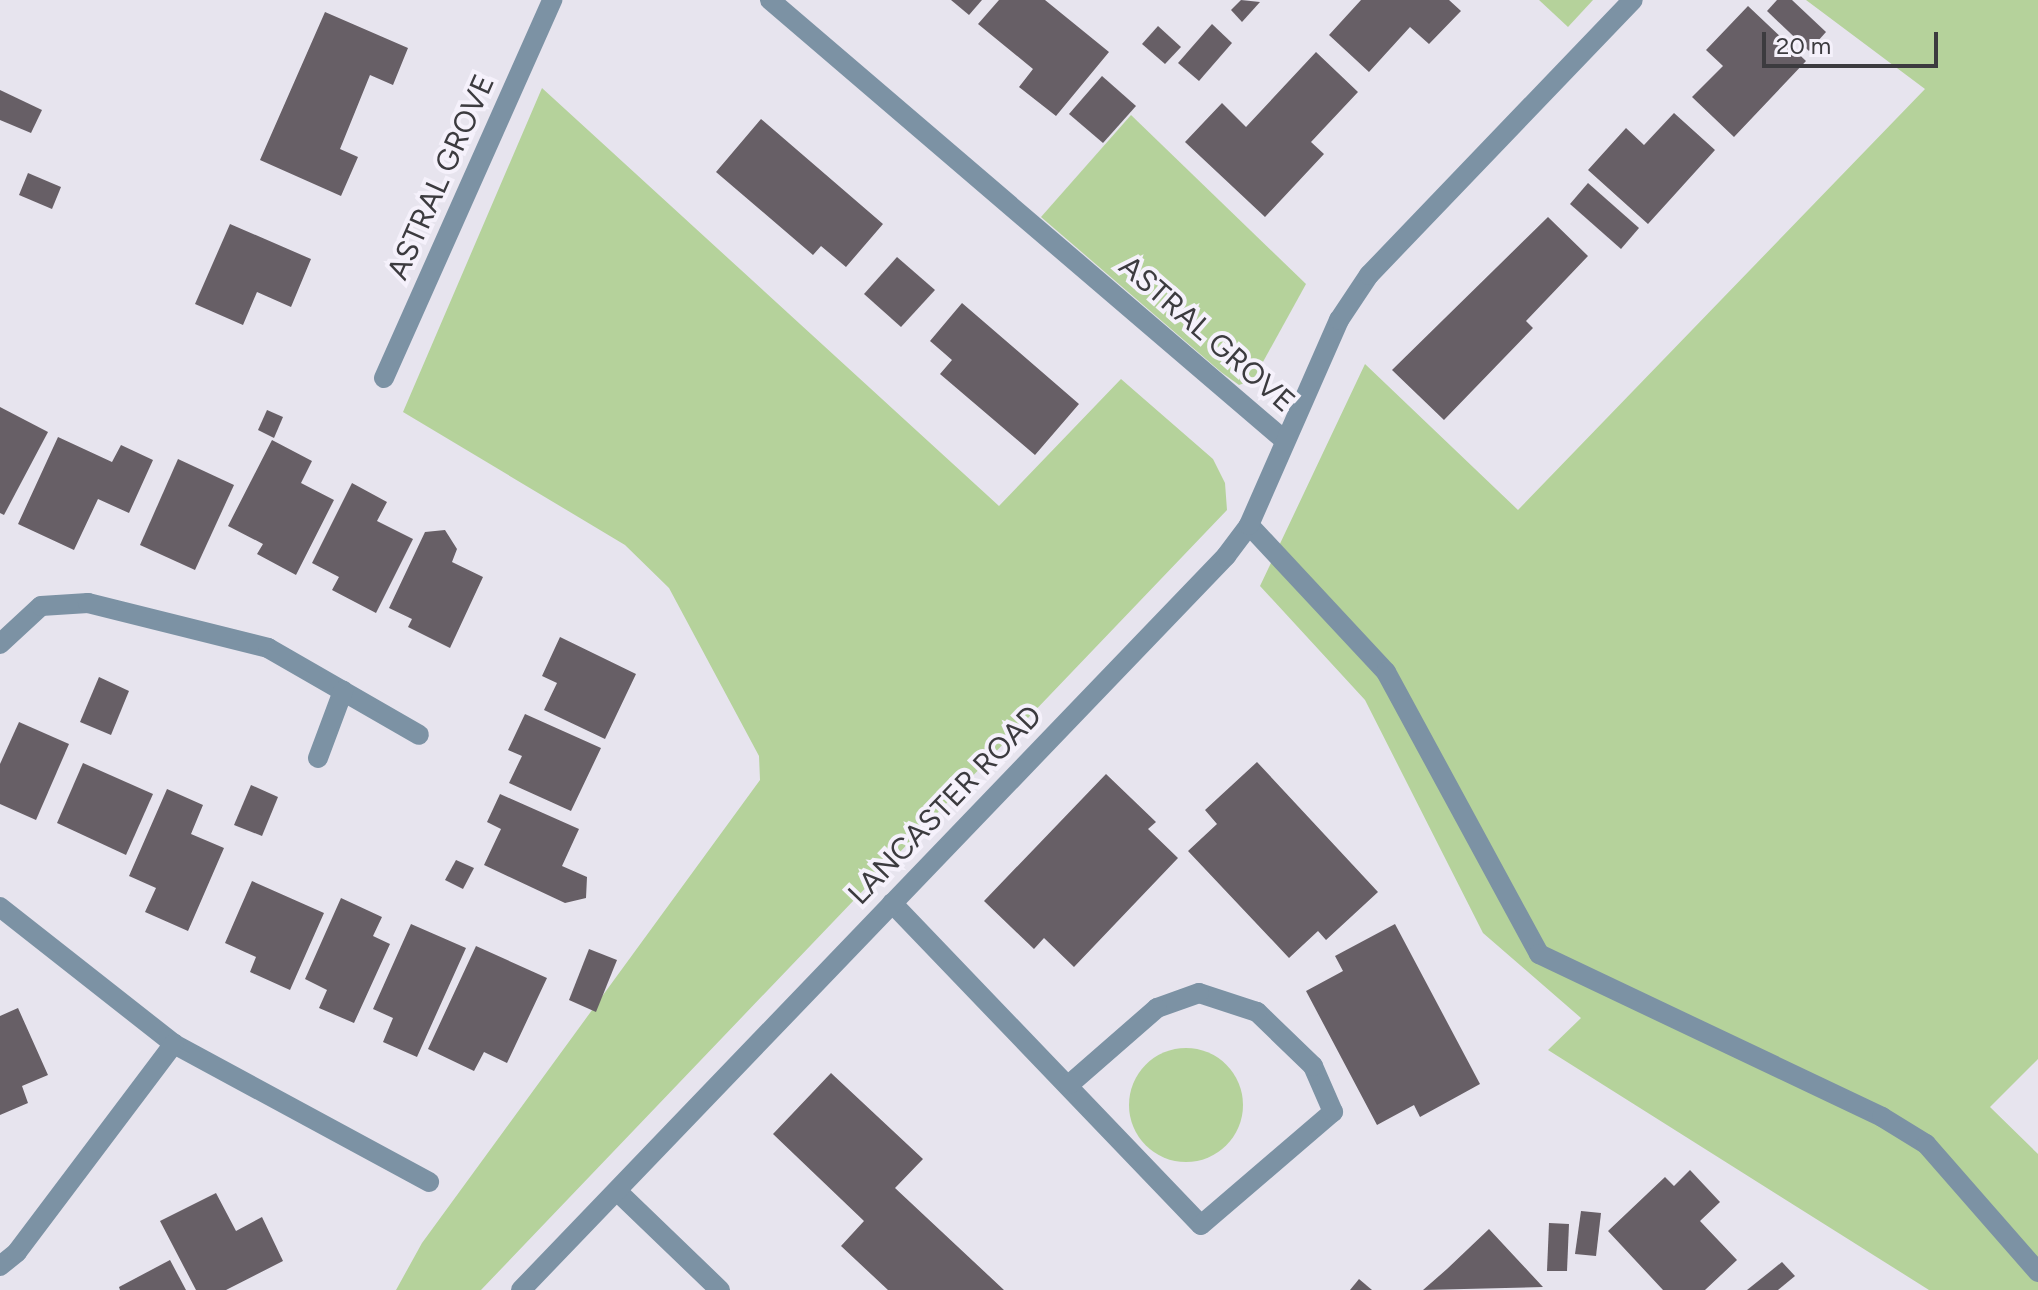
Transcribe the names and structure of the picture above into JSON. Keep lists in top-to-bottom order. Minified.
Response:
{"streets":{"street":["ASTRAL GROVE","LANCASTER ROAD"]},"crossings":[["ASTRAL GROVE","LANCASTER ROAD"]],"scale_bar":"20 m"}
